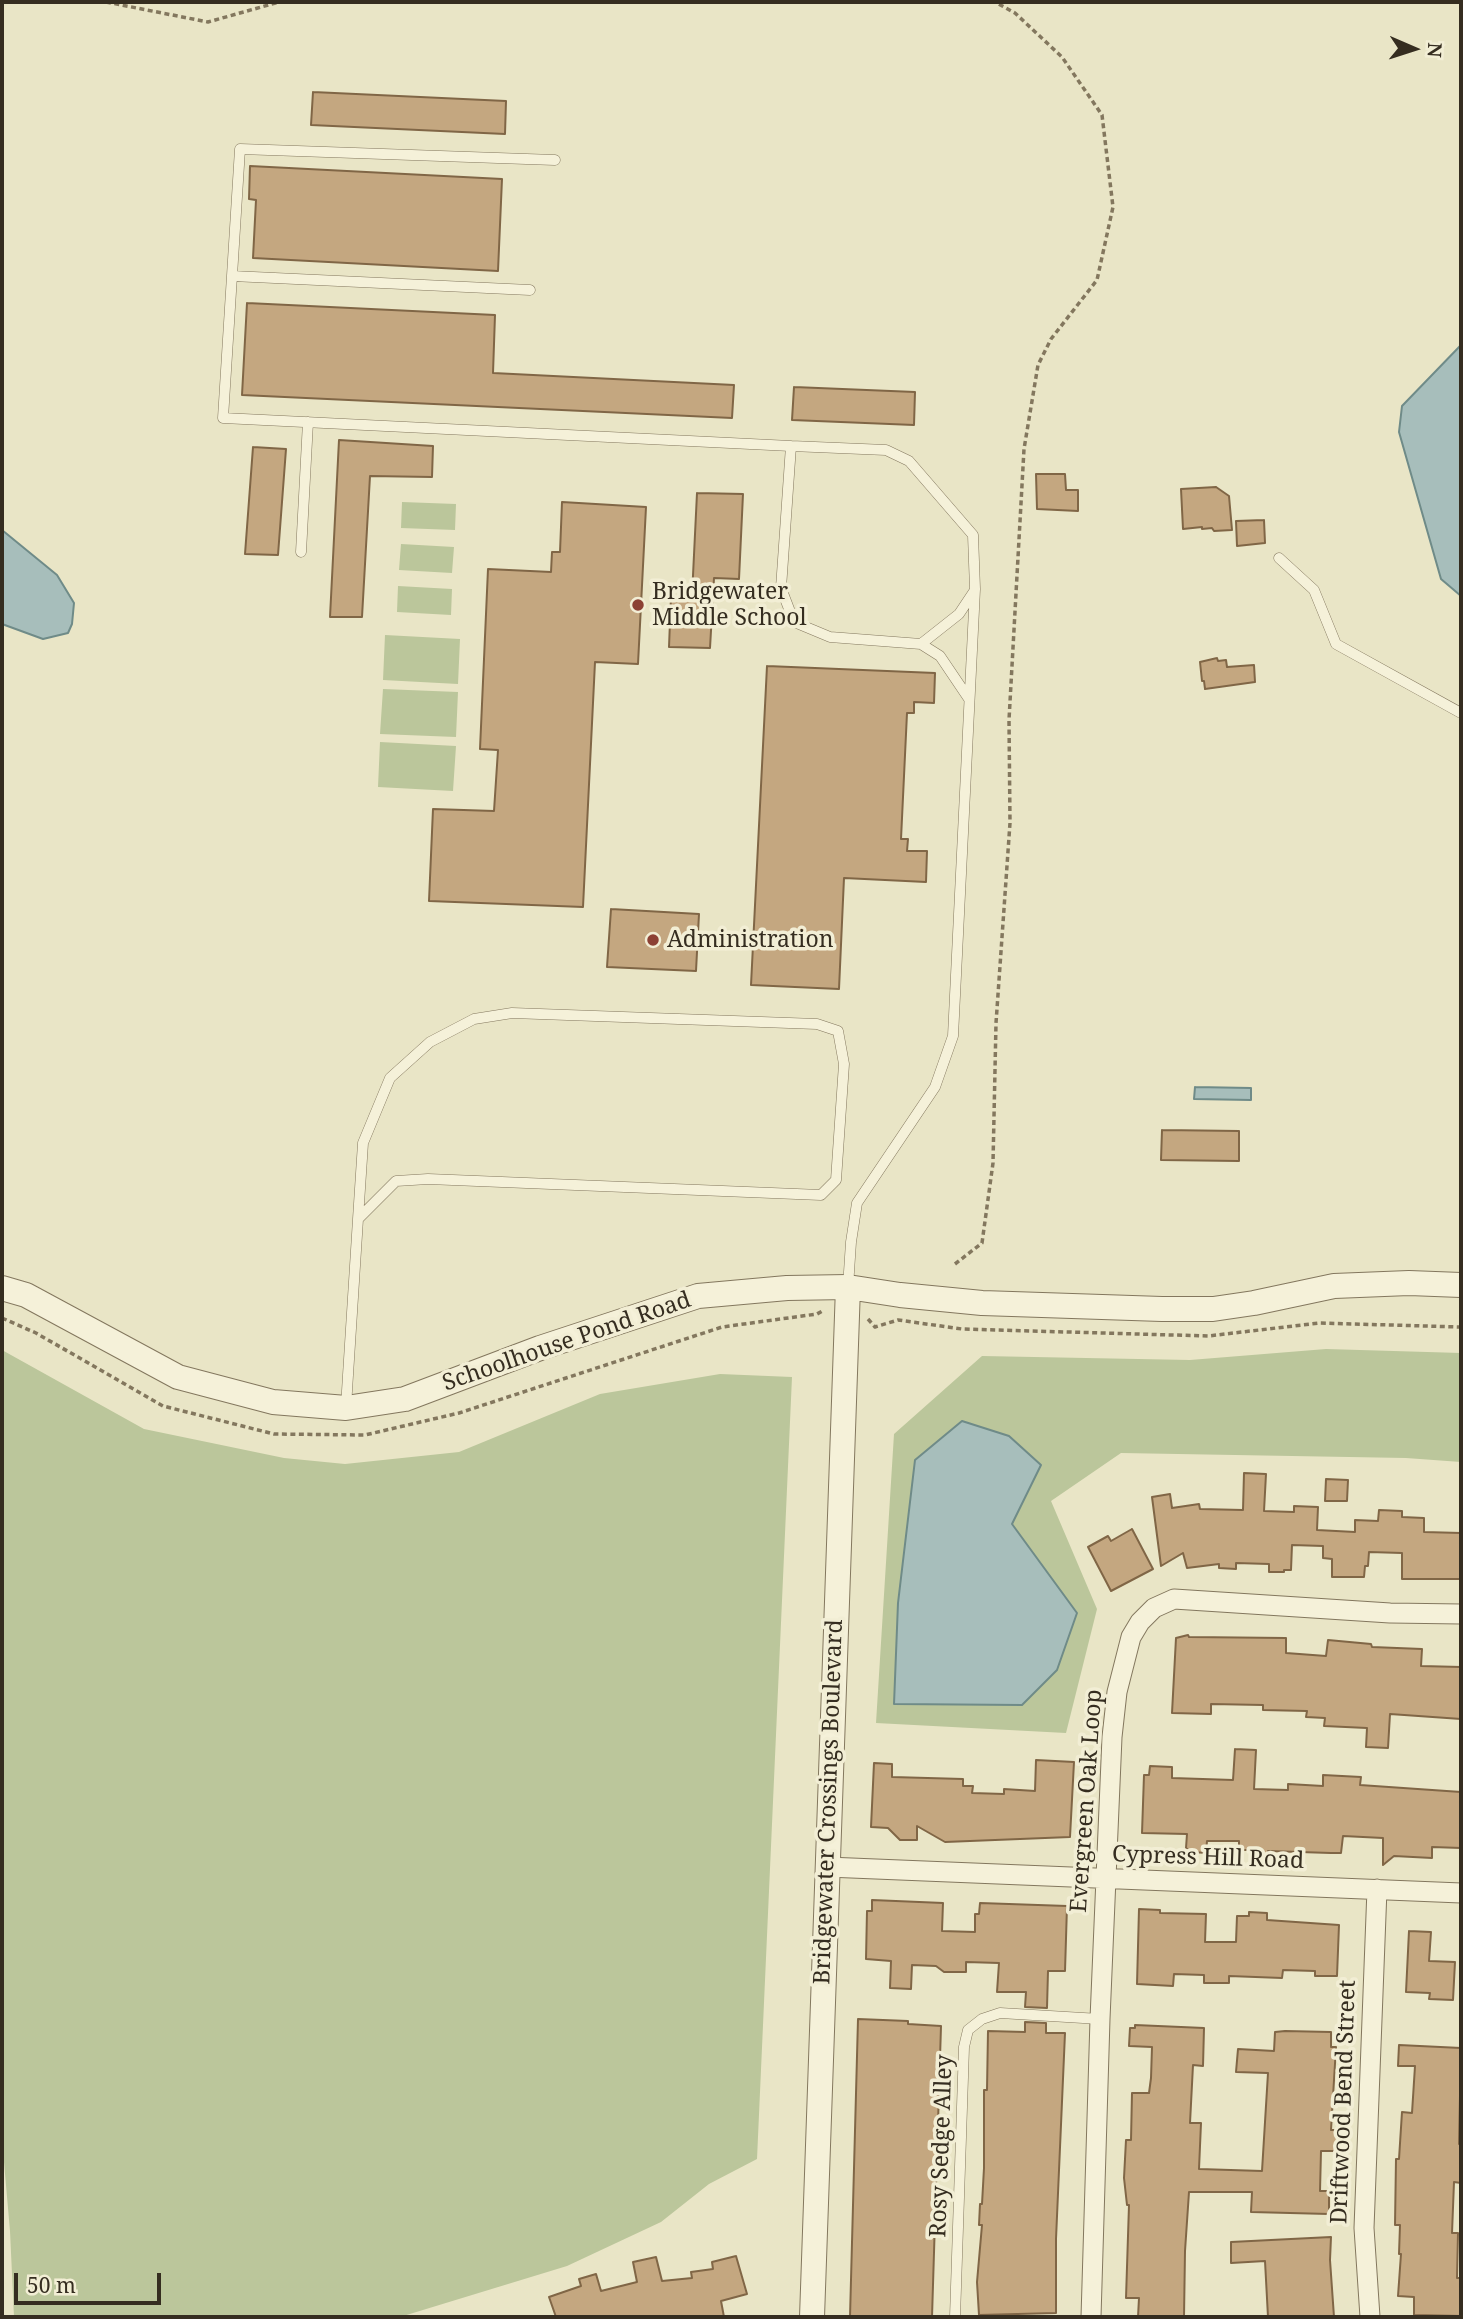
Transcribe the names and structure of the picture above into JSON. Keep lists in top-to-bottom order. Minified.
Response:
{"streets":{"street":["Schoolhouse Pond Road","Evergreen Oak Loop","Bridgewater Crossings Boulevard","Cypress Hill Road","Driftwood Bend Street"],"lane":["Rosy Sedge Alley"]},"crossings":[["Schoolhouse Pond Road","Bridgewater Crossings Boulevard"],["Evergreen Oak Loop","Cypress Hill Road"],["Evergreen Oak Loop","Rosy Sedge Alley"],["Bridgewater Crossings Boulevard","Cypress Hill Road"],["Cypress Hill Road","Driftwood Bend Street"]],"places":["Bridgewater Middle School","Administration"],"scale_bar":"50 m","north":"right"}
